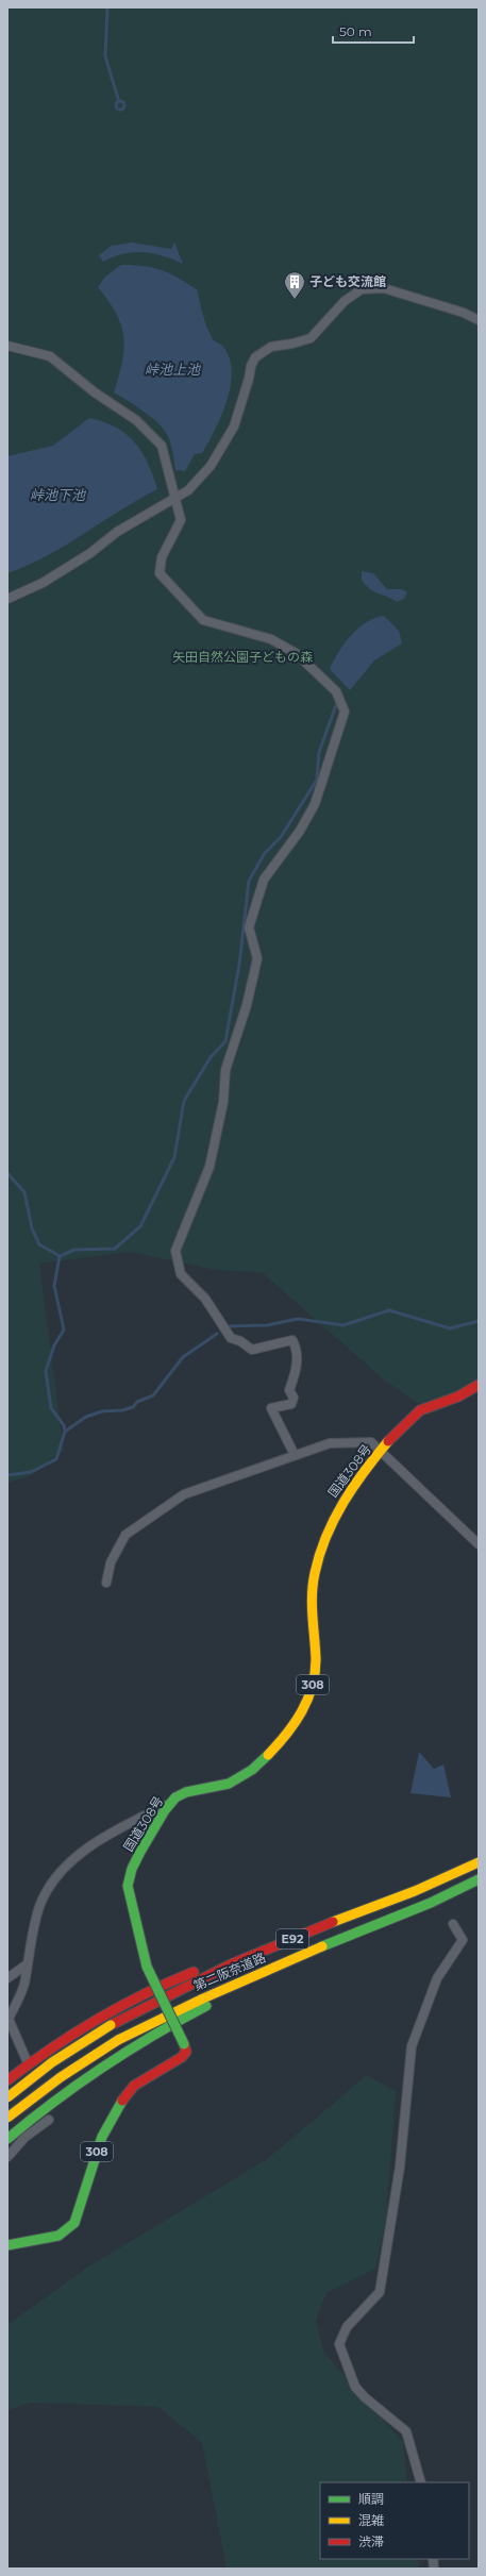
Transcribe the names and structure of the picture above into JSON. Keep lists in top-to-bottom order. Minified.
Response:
{"streets":{"highway":["国道308号","308","E92","第二阪奈道路"]},"water":["峠池上池","峠池下池"],"parks":["矢田自然公園子どもの森"],"places":{"building":["子ども交流館"]},"legend":["順調","混雑","渋滞"],"scale_bar":"50 m"}
